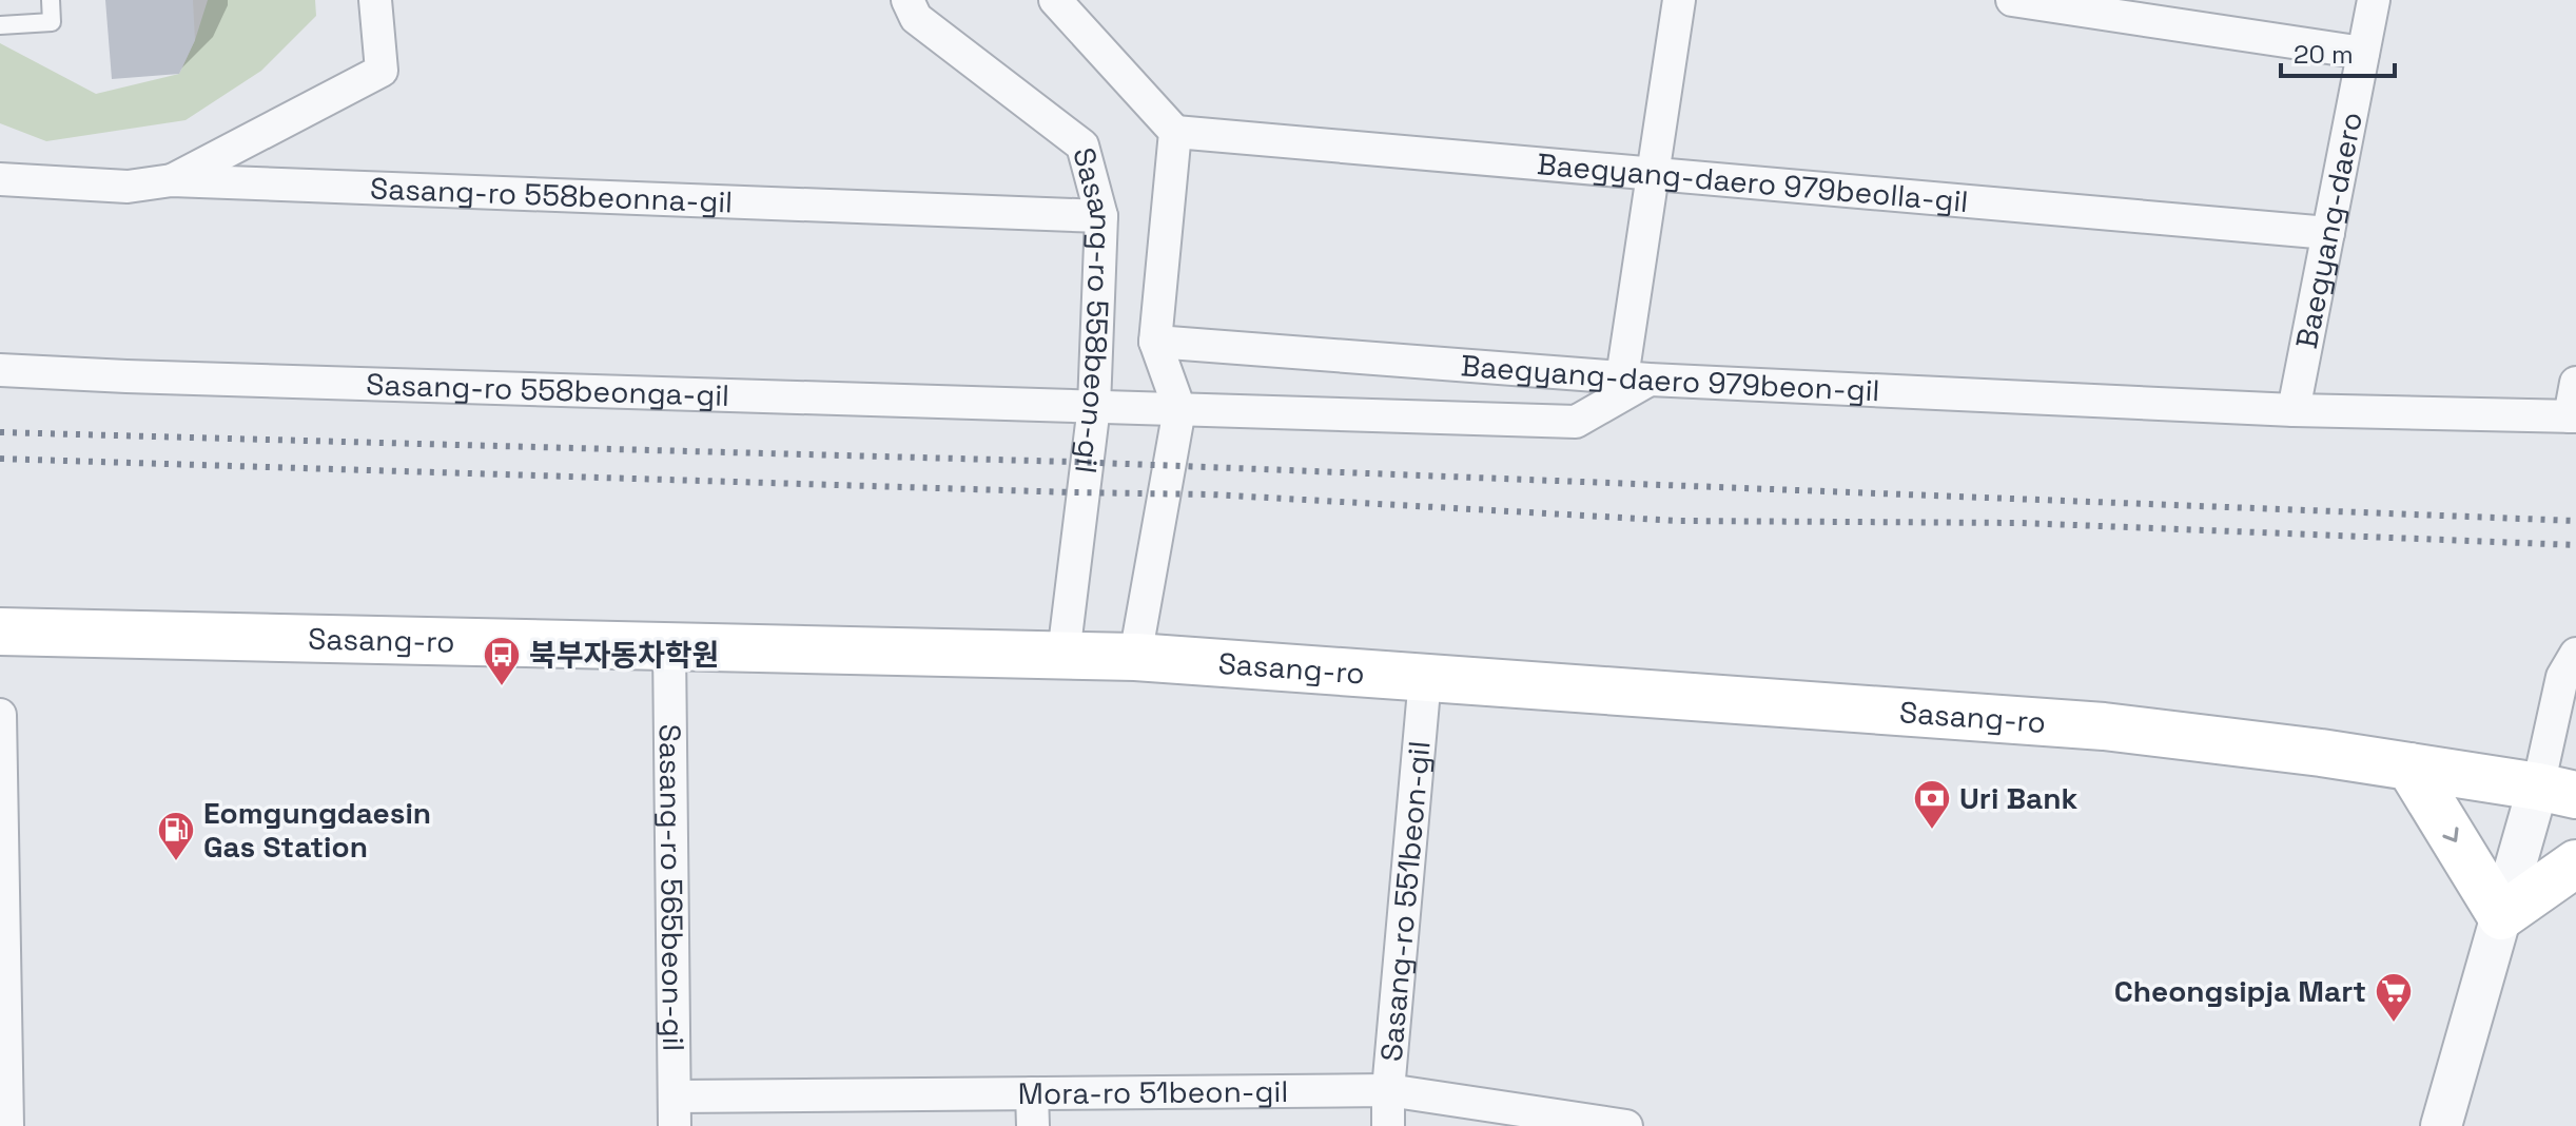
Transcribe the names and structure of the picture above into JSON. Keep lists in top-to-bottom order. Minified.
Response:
{"streets":{"main road":["Sasang-ro"],"street":["Baegyang-daero 979beolla-gil","Sasang-ro 558beonna-gil","Baegyang-daero","Sasang-ro 558beon-gil","Baegyang-daero 979beon-gil","Sasang-ro 558beonga-gil","Sasang-ro 565beon-gil","Sasang-ro 551beon-gil","Mora-ro 51beon-gil"]},"crossings":[["Baegyang-daero 979beolla-gil","Baegyang-daero"],["Sasang-ro 558beonna-gil","Sasang-ro 558beon-gil"],["Baegyang-daero","Baegyang-daero 979beon-gil"],["Sasang-ro 558beon-gil","Sasang-ro 558beonga-gil"],["Sasang-ro 558beon-gil","Sasang-ro"],["Baegyang-daero 979beon-gil","Sasang-ro 558beonga-gil"],["Sasang-ro","Sasang-ro 565beon-gil"],["Sasang-ro","Sasang-ro 551beon-gil"],["Sasang-ro 565beon-gil","Mora-ro 51beon-gil"],["Sasang-ro 551beon-gil","Mora-ro 51beon-gil"]],"places":{"bus stop":["북부자동차학원"],"bank":["Uri Bank"],"fuel station":["Eomgungdaesin Gas Station"],"supermarket":["Cheongsipja Mart"]},"scale_bar":"20 m"}
